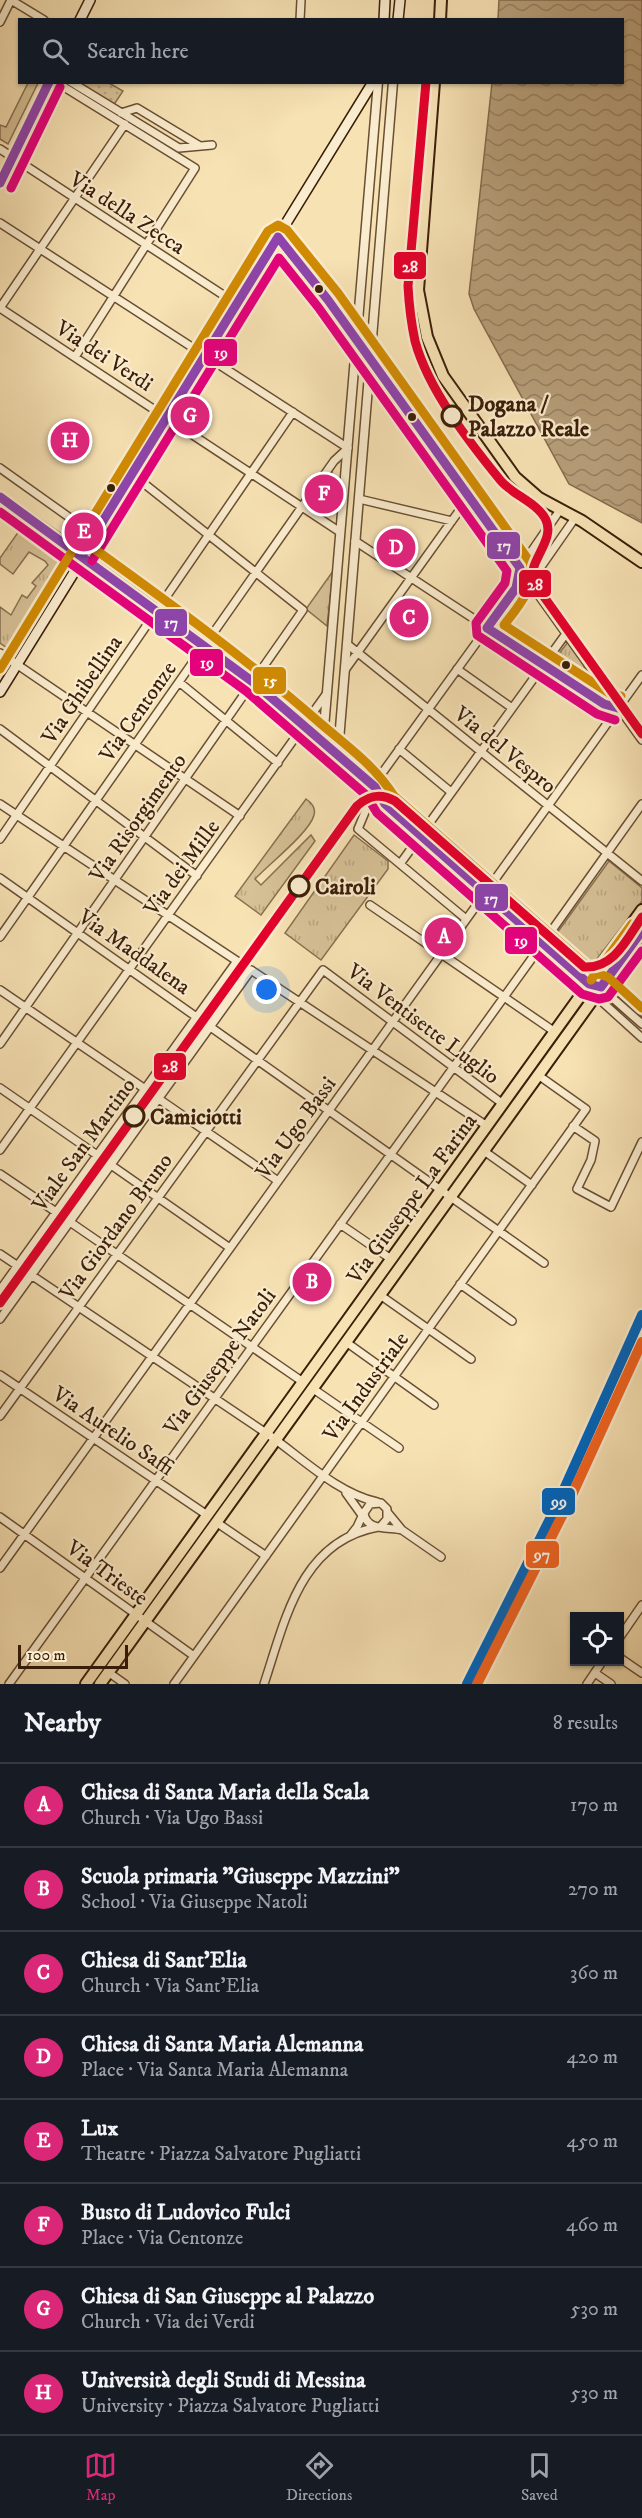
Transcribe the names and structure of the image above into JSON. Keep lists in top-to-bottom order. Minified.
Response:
{"streets":{"main road":["Via Giuseppe La Farina"],"street":["Via della Zecca","Via dei Verdi","Via Ghibellina","Via Centonze","Via del Vespro","Via Risorgimento","Via dei Mille","Via Maddalena","Via Ventisette Luglio","Via Ugo Bassi","Viale San Martino","Via Giordano Bruno","Via Giuseppe Natoli","Via Industriale","Via Aurelio Saffi","Via Trieste"]},"crossings":[["Via dei Verdi","Via Ghibellina"],["Via dei Verdi","Via Centonze"],["Via Centonze","Via Risorgimento"],["Via Centonze","Via Maddalena"],["Via del Vespro","Via Ugo Bassi"],["Via Risorgimento","Via Maddalena"],["Via dei Mille","Via Maddalena"],["Via dei Mille","Viale San Martino"],["Via Maddalena","Via Ugo Bassi"],["Via Maddalena","Viale San Martino"],["Via Maddalena","Via Giuseppe La Farina"],["Via Maddalena","Via Giordano Bruno"],["Via Maddalena","Via Giuseppe Natoli"],["Via Maddalena","Via Industriale"],["Via Ventisette Luglio","Via Ugo Bassi"],["Via Ventisette Luglio","Via Giuseppe La Farina"],["Via Ventisette Luglio","Via Giordano Bruno"],["Via Ventisette Luglio","Via Giuseppe Natoli"],["Via Ugo Bassi","Via Aurelio Saffi"],["Via Ugo Bassi","Via Trieste"],["Viale San Martino","Via Giordano Bruno"],["Via Giuseppe La Farina","Via Industriale"],["Via Giuseppe La Farina","Via Aurelio Saffi"],["Via Giuseppe La Farina","Via Trieste"],["Via Giordano Bruno","Via Aurelio Saffi"],["Via Giuseppe Natoli","Via Aurelio Saffi"],["Via Giuseppe Natoli","Via Trieste"],["Via Industriale","Via Aurelio Saffi"],["Via Industriale","Via Trieste"]],"places":["Dogana / Palazzo Reale","Cairoli","Camiciotti"],"lines":["transit line 28","transit line 17","transit line 19","transit line 15","transit line 99","transit line 97"],"scale_bar":"100 m","page":{"search":"Search here","pins":["G","H","F","E","D","C","A","B"],"scale":"100 m","heading":["Nearby","8 results"],"list":[{"mark":"A","name":"Chiesa di Santa Maria della Scala","note":"Church · Via Ugo Bassi","value":"170 m"},{"mark":"B","name":"Scuola primaria \"Giuseppe Mazzini\"","note":"School · Via Giuseppe Natoli","value":"270 m"},{"mark":"C","name":"Chiesa di Sant'Elia","note":"Church · Via Sant'Elia","value":"360 m"},{"mark":"D","name":"Chiesa di Santa Maria Alemanna","note":"Place · Via Santa Maria Alemanna","value":"420 m"},{"mark":"E","name":"Lux","note":"Theatre · Piazza Salvatore Pugliatti","value":"450 m"},{"mark":"F","name":"Busto di Ludovico Fulci","note":"Place · Via Centonze","value":"460 m"},{"mark":"G","name":"Chiesa di San Giuseppe al Palazzo","note":"Church · Via dei Verdi","value":"530 m"},{"mark":"H","name":"Università degli Studi di Messina","note":"University · Piazza Salvatore Pugliatti","value":"530 m"}],"nav":["Map","Directions","Saved"]}}
